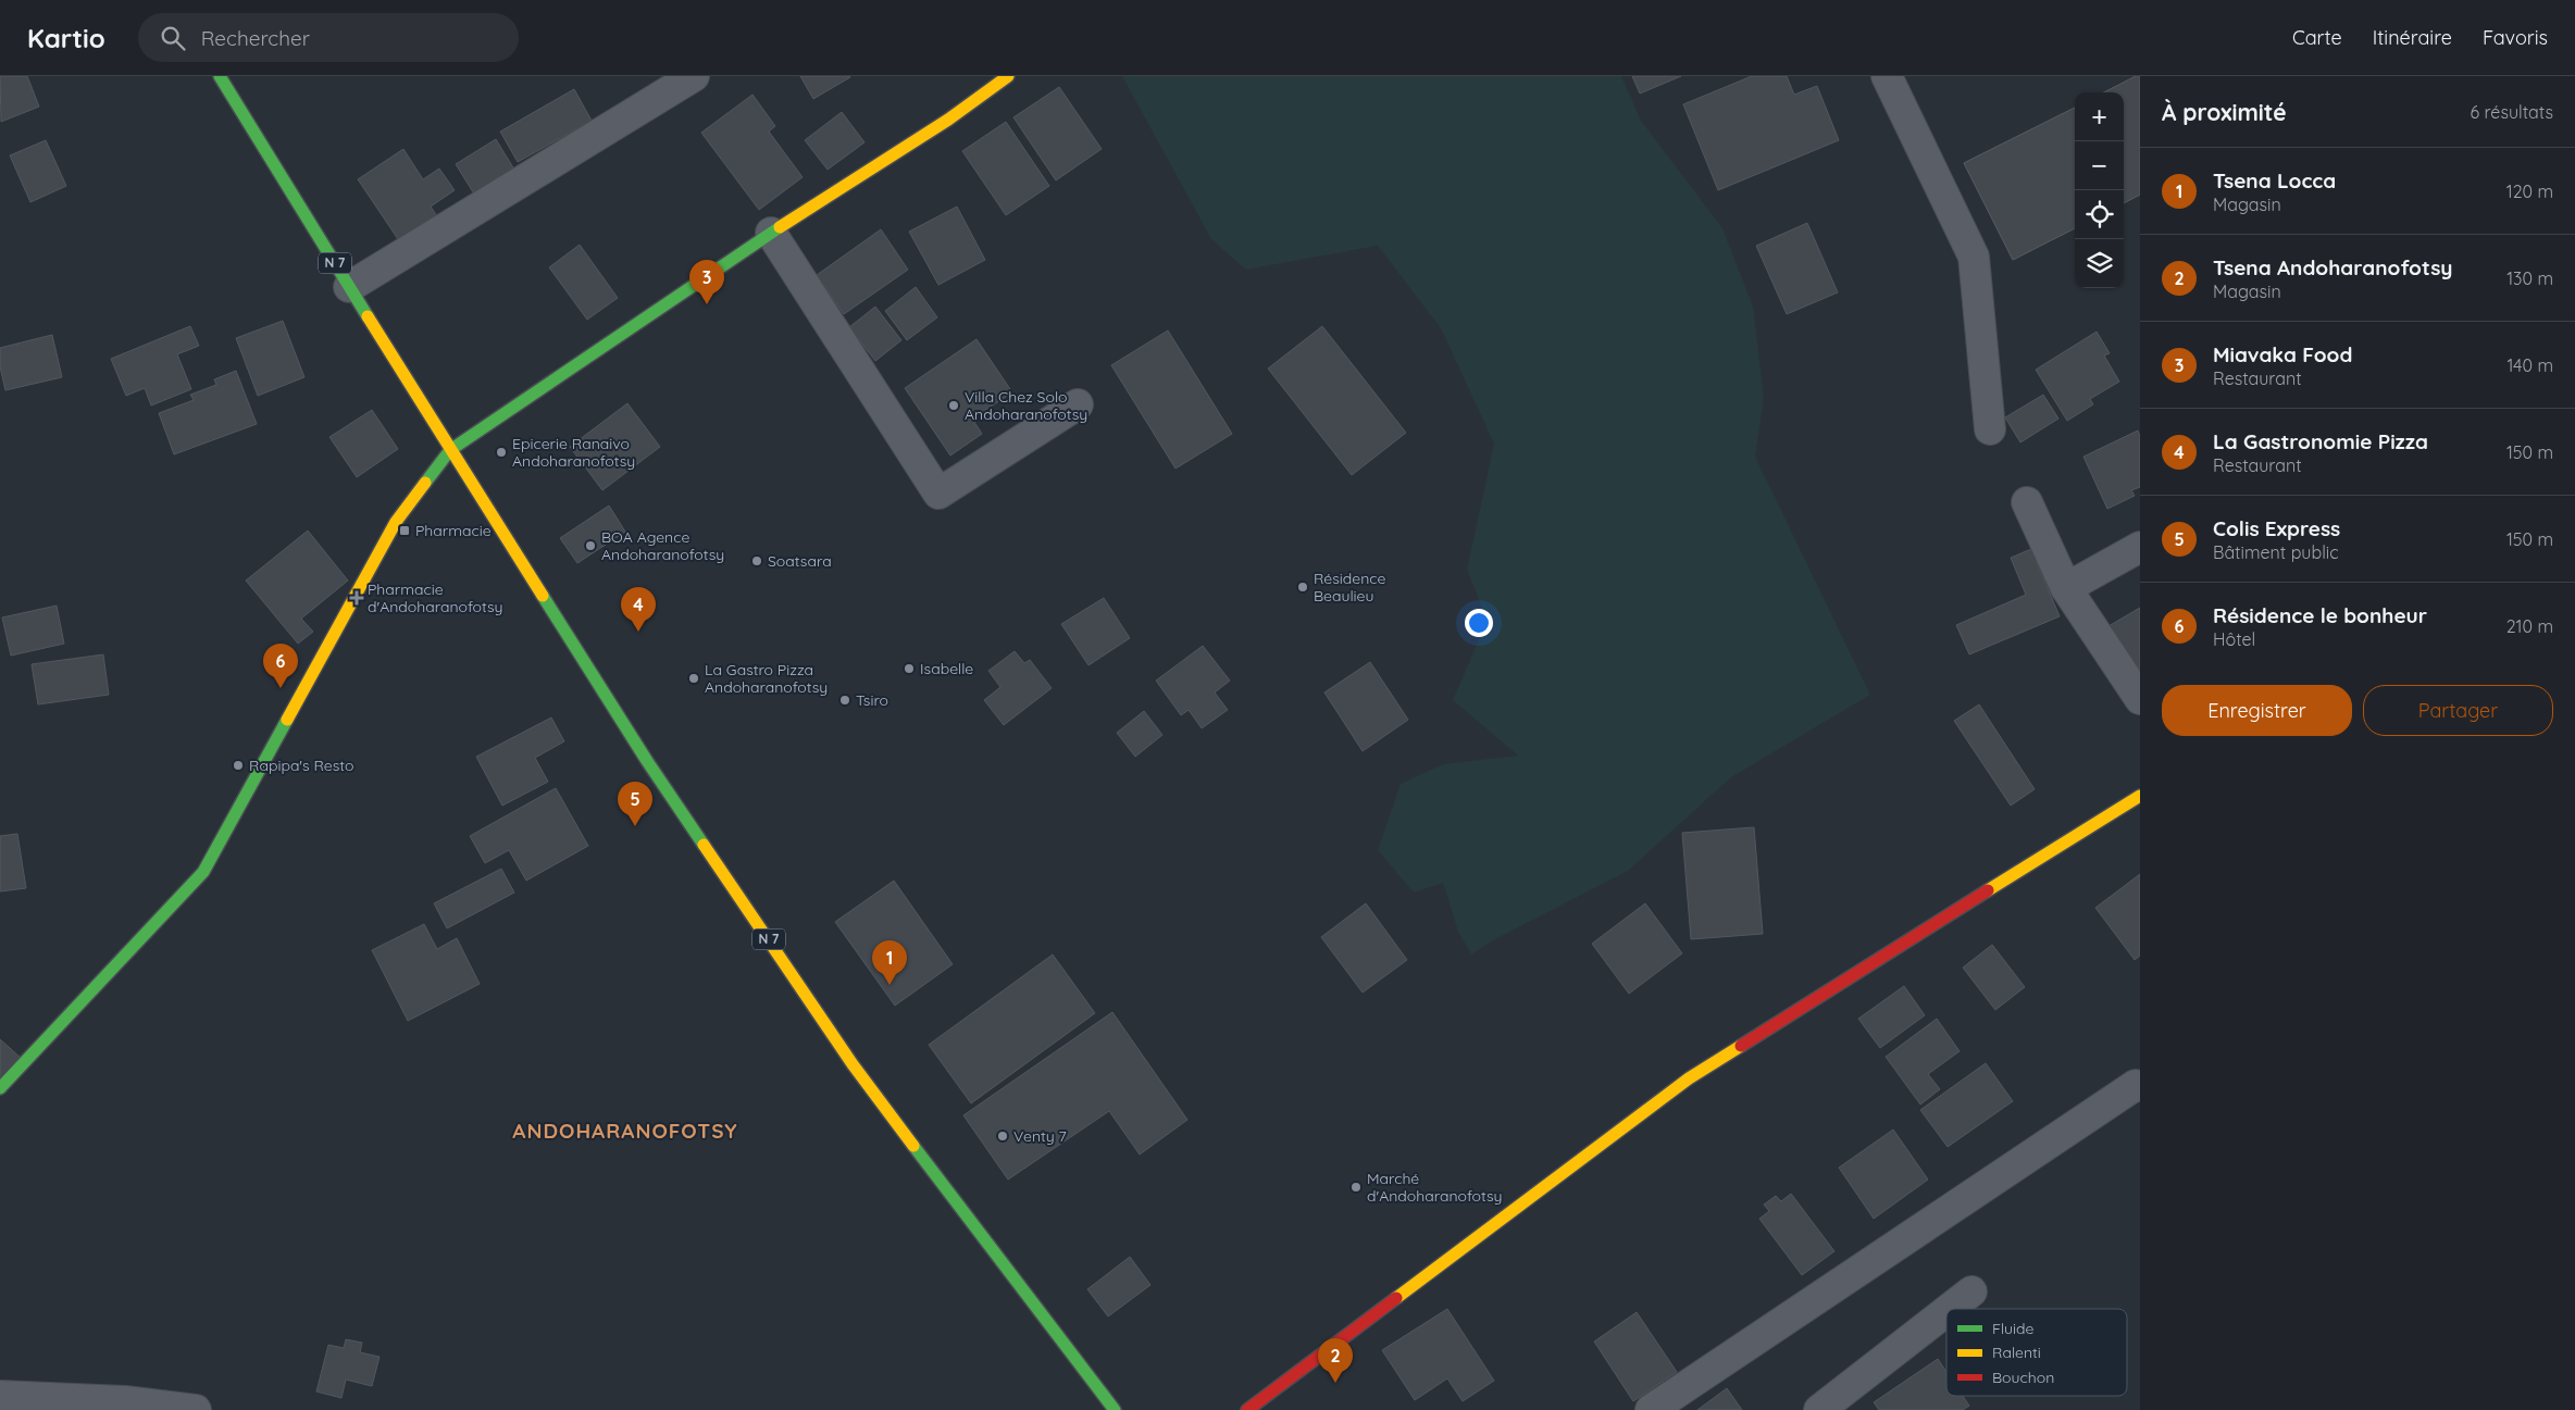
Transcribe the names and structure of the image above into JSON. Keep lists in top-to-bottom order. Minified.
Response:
{"streets":{"street":["N 7"]},"districts":["ANDOHARANOFOTSY"],"places":{"other":["Villa Chez Solo Andoharanofotsy","Epicerie Ranaivo Andoharanofotsy","BOA Agence Andoharanofotsy","Soatsara","Résidence Beaulieu","Isabelle","La Gastro Pizza Andoharanofotsy","Tsiro","Rapipa's Resto","Venty 7","Marché d'Andoharanofotsy"],"transit":["Pharmacie"],"health":["Pharmacie d'Andoharanofotsy"]},"legend":["Fluide","Ralenti","Bouchon"],"page":{"header":"Kartio","search":"Rechercher","nav":["Carte","Itinéraire","Favoris"],"heading":["À proximité","6 résultats"],"map_buttons":["+","−"],"list":[{"mark":"1","name":"Tsena Locca","note":"Magasin","value":"120 m"},{"mark":"2","name":"Tsena Andoharanofotsy","note":"Magasin","value":"130 m"},{"mark":"3","name":"Miavaka Food","note":"Restaurant","value":"140 m"},{"mark":"4","name":"La Gastronomie Pizza","note":"Restaurant","value":"150 m"},{"mark":"5","name":"Colis Express","note":"Bâtiment public","value":"150 m"},{"mark":"6","name":"Résidence le bonheur","note":"Hôtel","value":"210 m"}],"pins":["3","4","6","5","1","2"],"buttons":["Enregistrer","Partager"]}}
